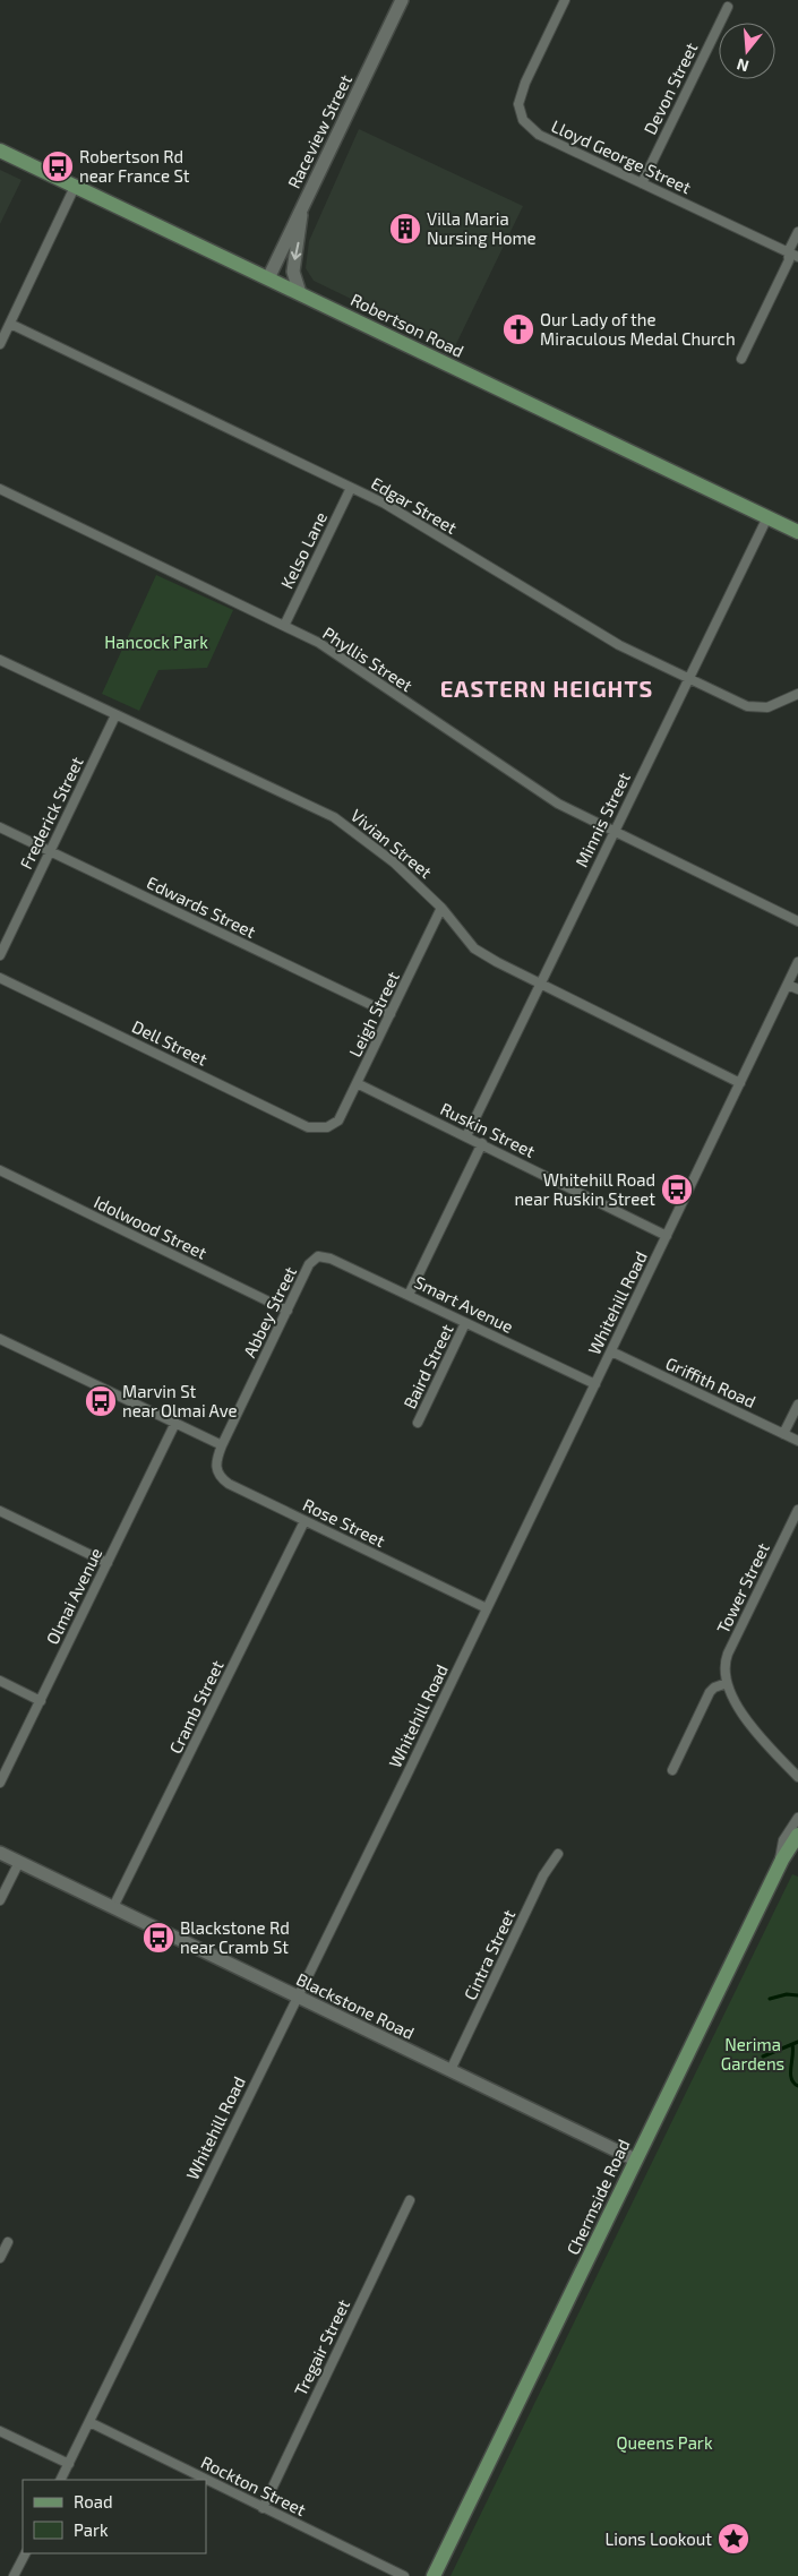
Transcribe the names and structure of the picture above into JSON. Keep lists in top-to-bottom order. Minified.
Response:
{"streets":{"main road":["Raceview Street","Robertson Road","Blackstone Road","Chermside Road"],"street":["Devon Street","Lloyd George Street","Edgar Street","Kelso Lane","Phyllis Street","Frederick Street","Minnis Street","Vivian Street","Edwards Street","Leigh Street","Dell Street","Ruskin Street","Idolwood Street","Whitehill Road","Smart Avenue","Abbey Street","Baird Street","Griffith Road","Rose Street","Tower Street","Olmai Avenue","Cramb Street","Cintra Street","Tregair Street","Rockton Street"]},"crossings":[["Devon Street","Lloyd George Street"],["Raceview Street","Robertson Road"],["Robertson Road","Minnis Street"],["Edgar Street","Kelso Lane"],["Edgar Street","Minnis Street"],["Kelso Lane","Phyllis Street"],["Phyllis Street","Minnis Street"],["Frederick Street","Vivian Street"],["Frederick Street","Edwards Street"],["Minnis Street","Vivian Street"],["Minnis Street","Ruskin Street"],["Vivian Street","Leigh Street"],["Vivian Street","Whitehill Road"],["Edwards Street","Leigh Street"],["Leigh Street","Dell Street"],["Leigh Street","Ruskin Street"],["Ruskin Street","Whitehill Road"],["Idolwood Street","Abbey Street"],["Whitehill Road","Smart Avenue"],["Whitehill Road","Griffith Road"],["Whitehill Road","Rose Street"],["Whitehill Road","Blackstone Road"],["Whitehill Road","Rockton Street"],["Smart Avenue","Abbey Street"],["Smart Avenue","Baird Street"],["Abbey Street","Rose Street"],["Rose Street","Cramb Street"],["Cramb Street","Blackstone Road"],["Cintra Street","Blackstone Road"],["Blackstone Road","Chermside Road"],["Tregair Street","Rockton Street"]],"districts":["EASTERN HEIGHTS"],"parks":["Hancock Park","Nerima Gardens","Queens Park"],"places":{"bus stop":["Robertson Rd near France St","Whitehill Road near Ruskin Street","Marvin St near Olmai Ave","Blackstone Rd near Cramb St"],"building":["Villa Maria Nursing Home"],"church":["Our Lady of the Miraculous Medal Church"],"place":["Lions Lookout"]},"legend":["Road","Park"],"north":"bottom"}
